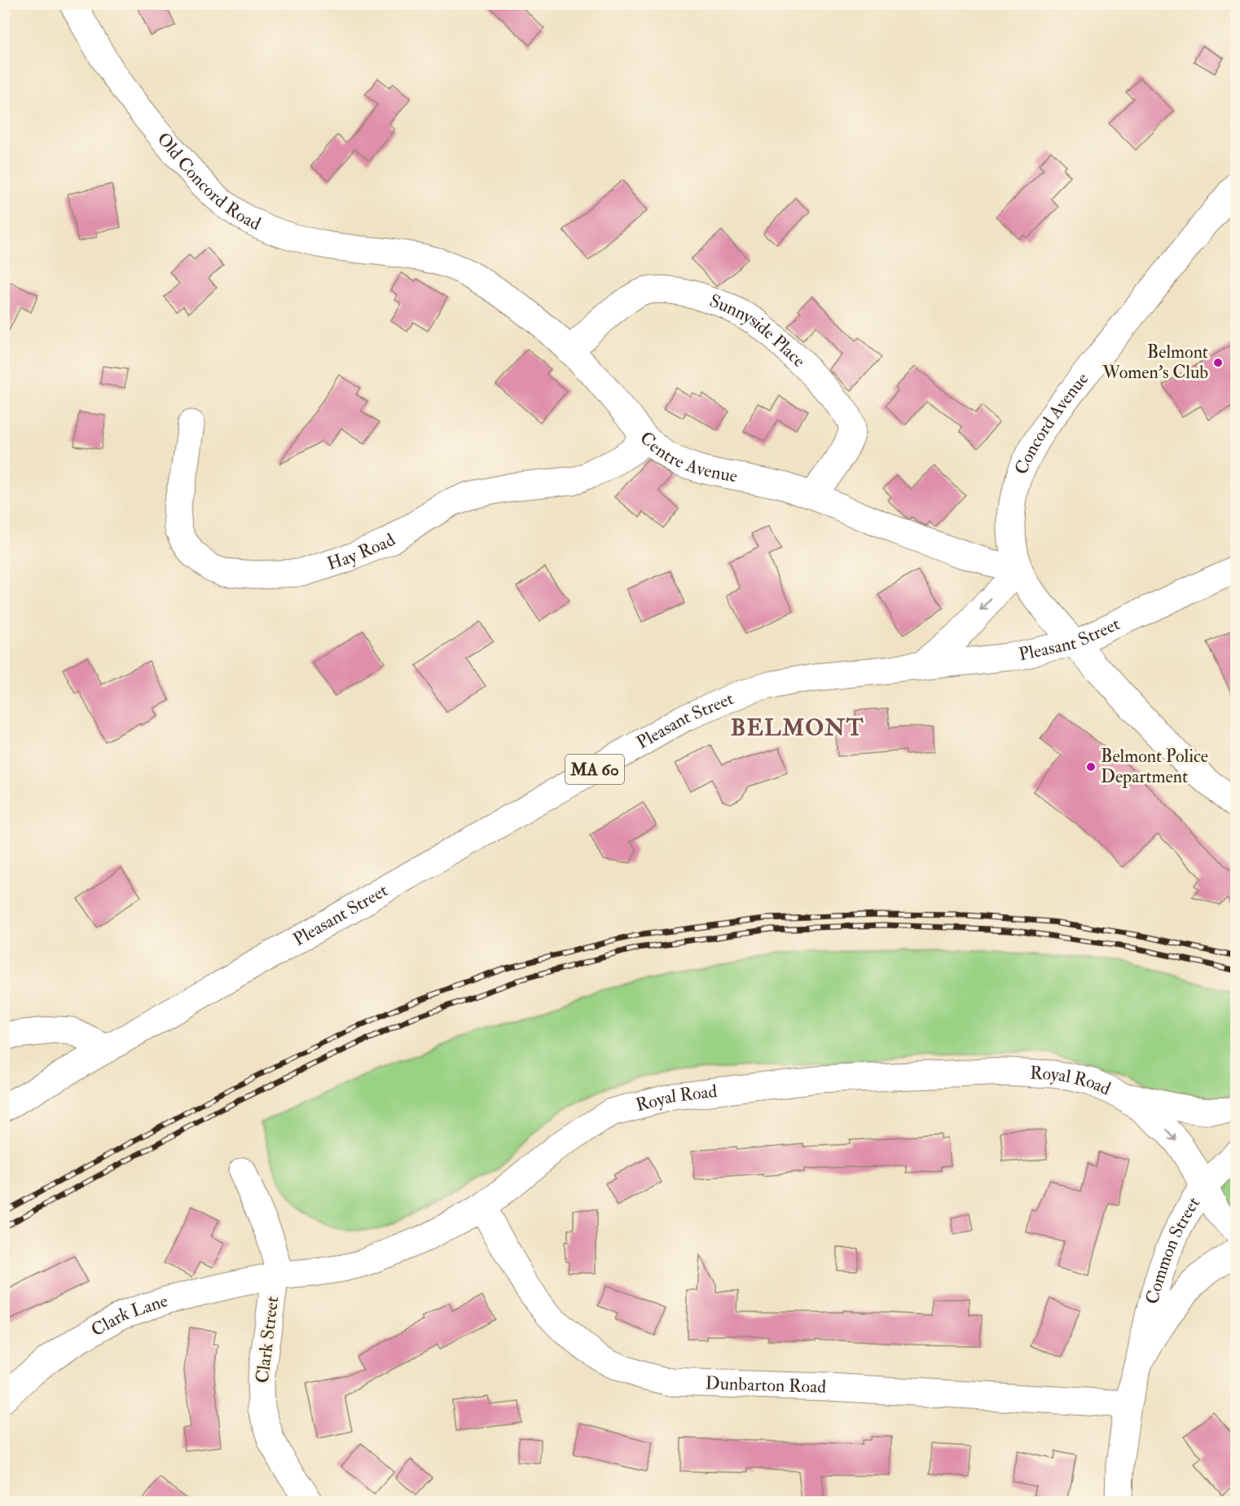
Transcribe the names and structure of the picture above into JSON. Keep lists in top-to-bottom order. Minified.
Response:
{"streets":{"street":["Old Concord Road","Sunnyside Place","Concord Avenue","Centre Avenue","Hay Road","Pleasant Street","MA 60","Royal Road","Common Street","Clark Lane","Clark Street","Dunbarton Road"]},"crossings":[["Old Concord Road","Centre Avenue"],["Sunnyside Place","Centre Avenue"],["Concord Avenue","Centre Avenue"],["Concord Avenue","Pleasant Street"],["Centre Avenue","Hay Road"],["Royal Road","Common Street"],["Royal Road","Clark Lane"],["Royal Road","Clark Street"],["Royal Road","Dunbarton Road"],["Common Street","Dunbarton Road"],["Clark Lane","Clark Street"]],"districts":["BELMONT"],"places":["Belmont Women's Club","Belmont Police Department"]}
